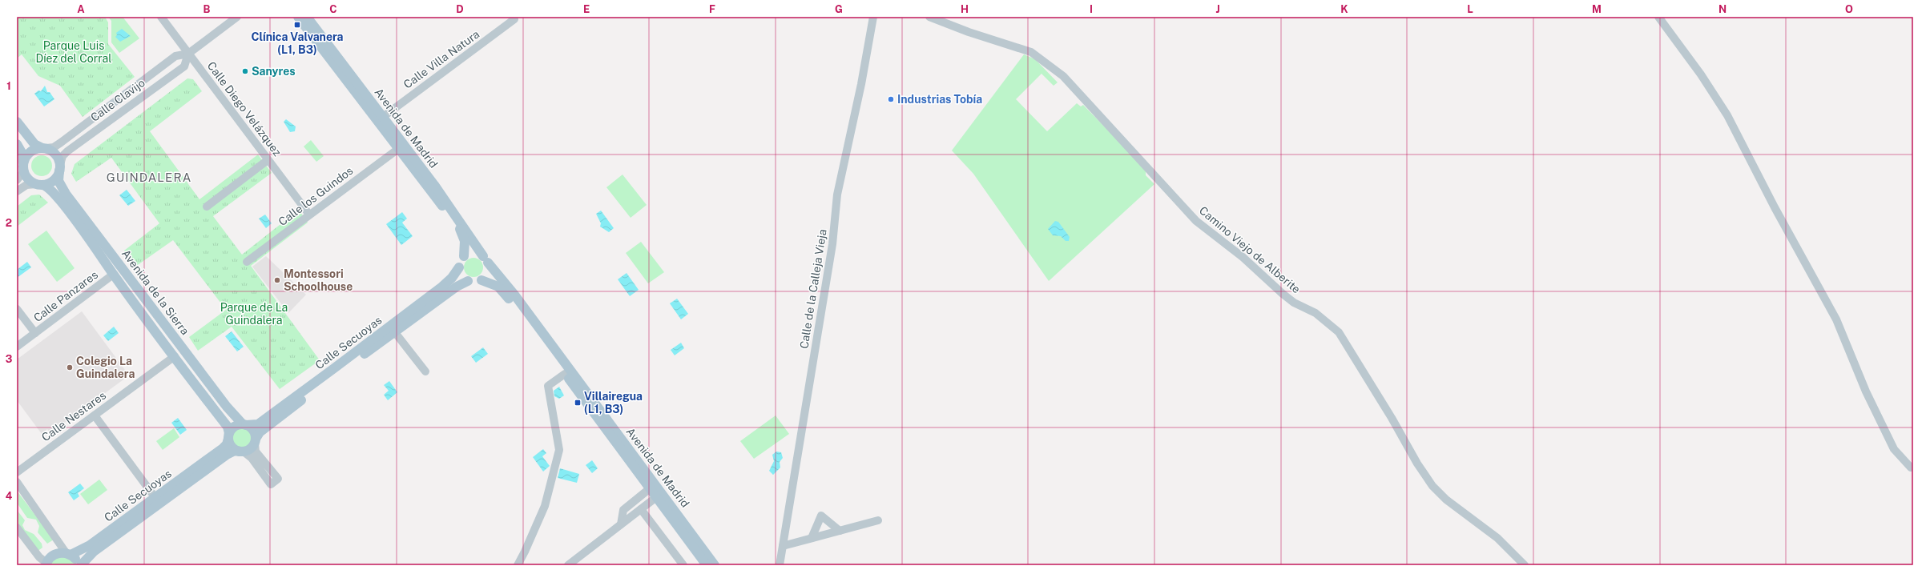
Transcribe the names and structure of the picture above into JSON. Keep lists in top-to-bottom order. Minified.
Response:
{"streets":{"main road":["Avenida de Madrid","Avenida de la Sierra","Calle Secuoyas"],"street":["Calle Villa Natura","Calle Clavijo","Calle Diego Velázquez","Calle los Guindos","Camino Viejo de Alberite","Calle de la Calleja Vieja","Calle Panzares","Calle Nestares"]},"crossings":[["Calle Villa Natura","Avenida de Madrid"],["Calle Clavijo","Calle Diego Velázquez"],["Calle Clavijo","Avenida de la Sierra"],["Calle Diego Velázquez","Calle los Guindos"],["Avenida de Madrid","Calle los Guindos"],["Avenida de Madrid","Calle Secuoyas"],["Avenida de la Sierra","Calle Panzares"],["Avenida de la Sierra","Calle Secuoyas"],["Avenida de la Sierra","Calle Nestares"]],"districts":["GUINDALERA"],"parks":["Parque Luis Díez del Corral","Parque de La Guindalera"],"places":{"transit":["Clínica Valvanera (L1, B3)","Villairegua (L1, B3)"],"other":["Sanyres","Industrias Tobía","Montessori Schoolhouse","Colegio La Guindalera"]},"grid":{"columns":["A","B","C","D","E","F","G","H","I","J","K","L","M","N","O"],"rows":["1","2","3","4"]}}
